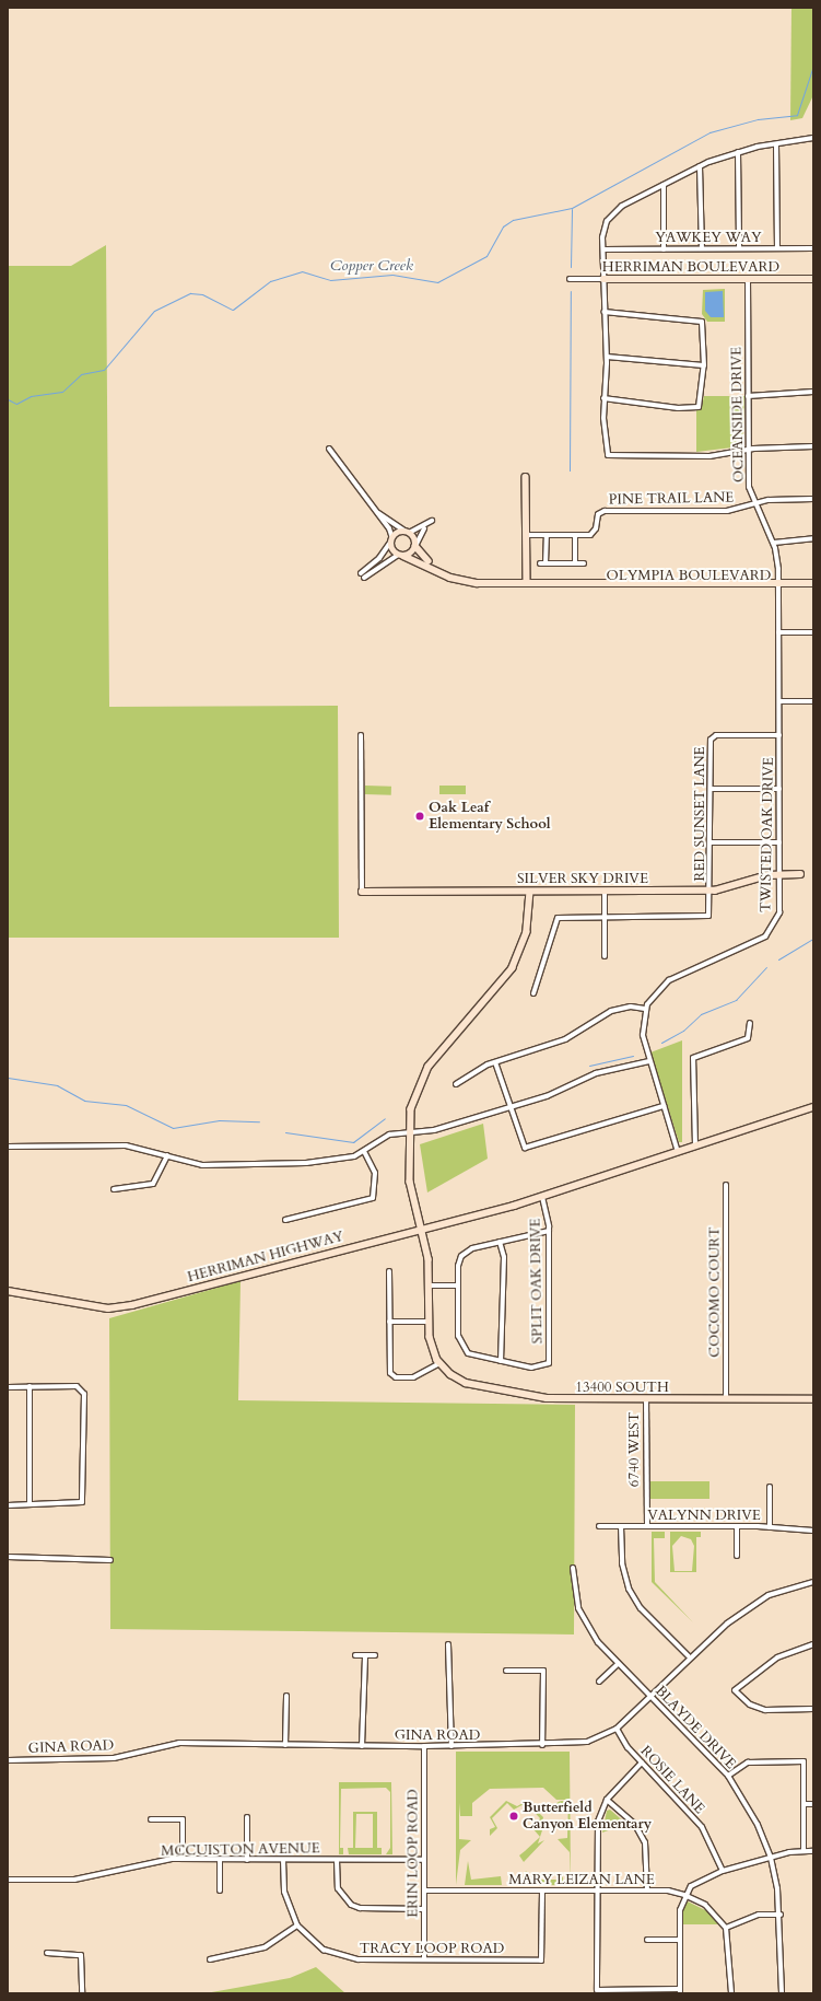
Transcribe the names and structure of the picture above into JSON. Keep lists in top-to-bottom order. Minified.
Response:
{"streets":{"street":["YAWKEY WAY","HERRIMAN BOULEVARD","OCEANSIDE DRIVE","PINE TRAIL LANE","OLYMPIA BOULEVARD","RED SUNSET LANE","TWISTED OAK DRIVE","SILVER SKY DRIVE","HERRIMAN HIGHWAY","SPLIT OAK DRIVE","COCOMO COURT","13400 SOUTH","6740 WEST","VALYNN DRIVE","BLAYDE DRIVE","GINA ROAD","ROSIE LANE","MCCUISTON AVENUE","ERIN LOOP ROAD","MARY LEIZAN LANE","TRACY LOOP ROAD"]},"crossings":[["HERRIMAN BOULEVARD","OCEANSIDE DRIVE"],["OCEANSIDE DRIVE","PINE TRAIL LANE"],["OCEANSIDE DRIVE","OLYMPIA BOULEVARD"],["OCEANSIDE DRIVE","TWISTED OAK DRIVE"],["RED SUNSET LANE","TWISTED OAK DRIVE"],["RED SUNSET LANE","SILVER SKY DRIVE"],["TWISTED OAK DRIVE","SILVER SKY DRIVE"],["HERRIMAN HIGHWAY","SPLIT OAK DRIVE"],["COCOMO COURT","13400 SOUTH"],["13400 SOUTH","6740 WEST"],["6740 WEST","VALYNN DRIVE"],["BLAYDE DRIVE","GINA ROAD"],["GINA ROAD","ROSIE LANE"],["GINA ROAD","ERIN LOOP ROAD"],["MCCUISTON AVENUE","ERIN LOOP ROAD"],["MCCUISTON AVENUE","TRACY LOOP ROAD"],["ERIN LOOP ROAD","MARY LEIZAN LANE"],["ERIN LOOP ROAD","TRACY LOOP ROAD"],["MARY LEIZAN LANE","TRACY LOOP ROAD"]],"water":["Copper Creek"],"places":["Oak Leaf Elementary School","Butterfield Canyon Elementary"]}
